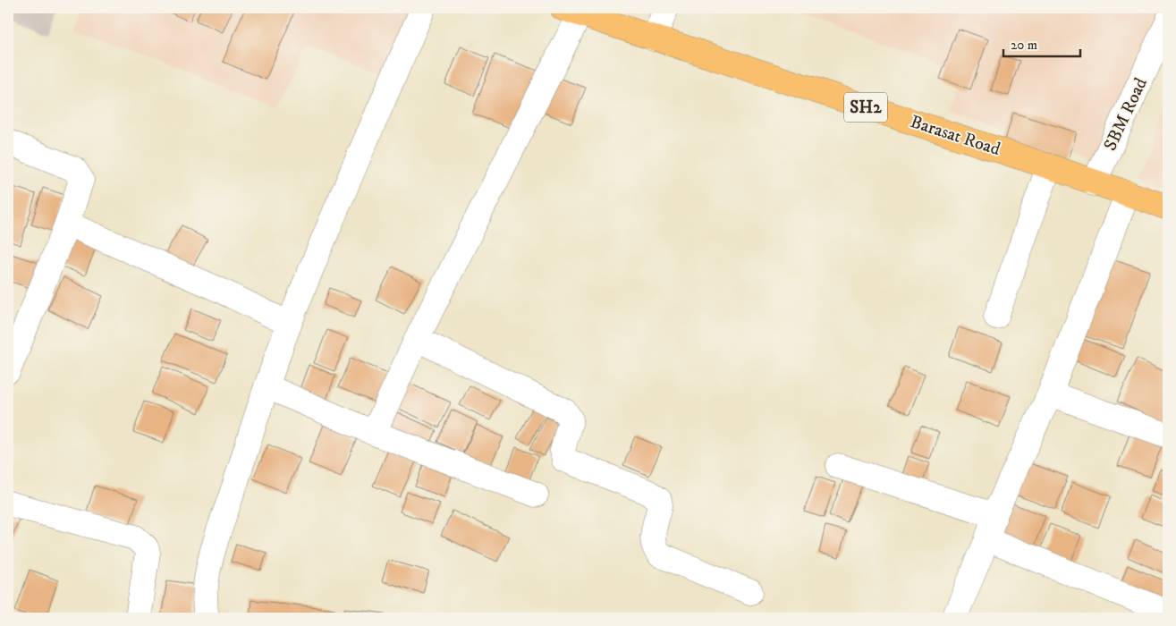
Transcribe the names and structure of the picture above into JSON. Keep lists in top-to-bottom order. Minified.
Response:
{"streets":{"main road":["SH2","Barasat Road"],"street":["SBM Road"]},"crossings":[["SBM Road","Barasat Road"]],"scale_bar":"20 m"}
